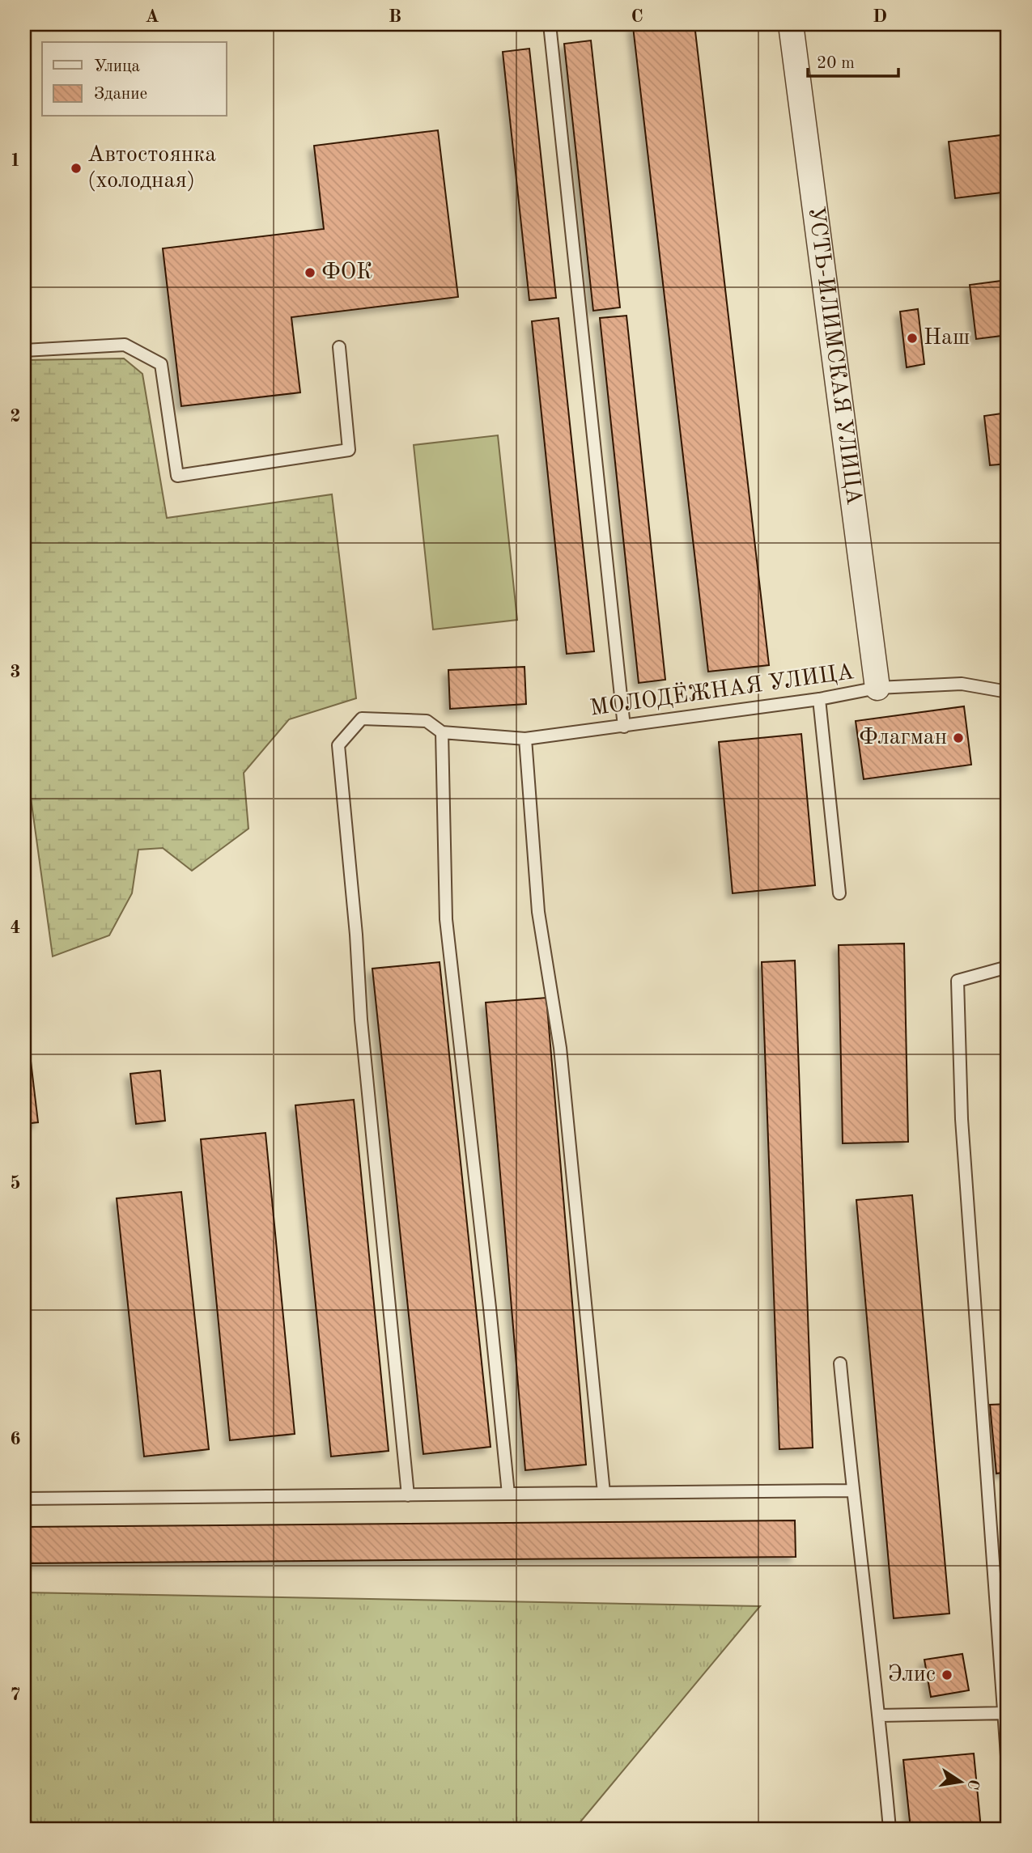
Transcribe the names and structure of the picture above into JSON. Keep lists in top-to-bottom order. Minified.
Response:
{"streets":{"street":["УСТЬ-ИЛИМСКАЯ УЛИЦА"],"lane":["МОЛОДЁЖНАЯ УЛИЦА"]},"crossings":[["УСТЬ-ИЛИМСКАЯ УЛИЦА","МОЛОДЁЖНАЯ УЛИЦА"]],"places":["Автостоянка (холодная)","ФОК","Наш","Флагман","Элис"],"legend":["Улица","Здание"],"scale_bar":"20 m","north":"right","grid":{"columns":["A","B","C","D"],"rows":["1","2","3","4","5","6","7"]}}
